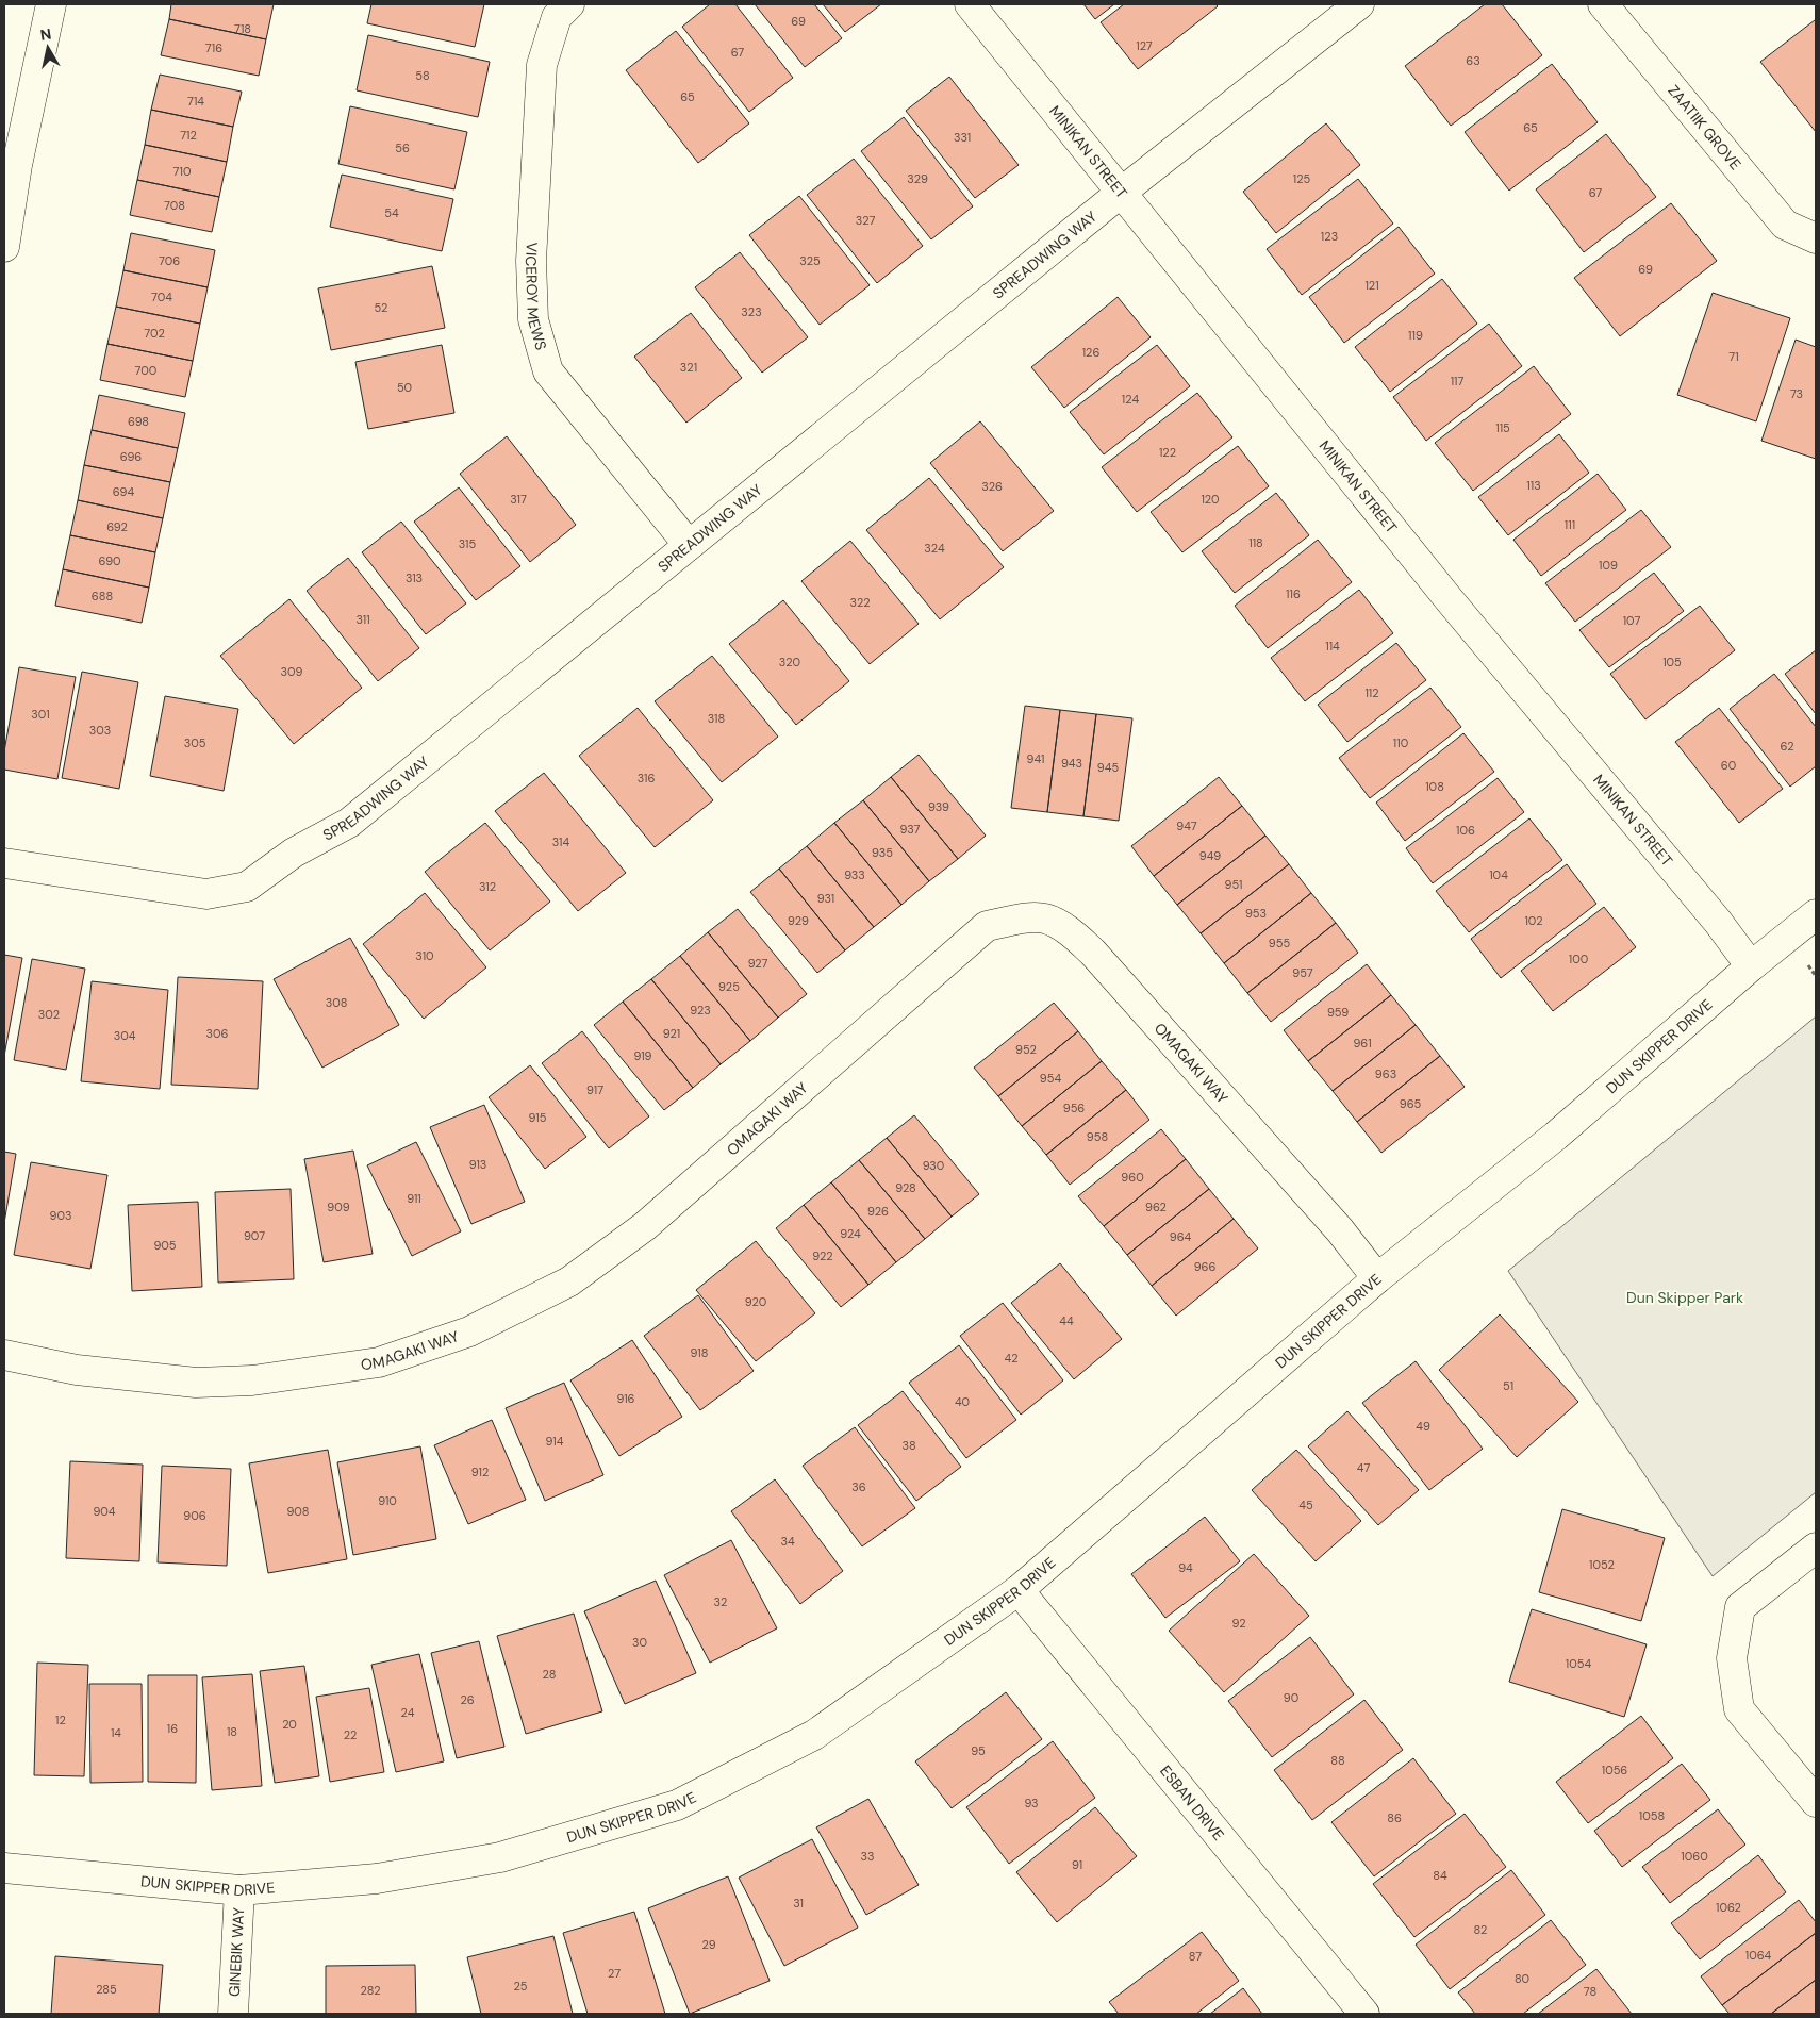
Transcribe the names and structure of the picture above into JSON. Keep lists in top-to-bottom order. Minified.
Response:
{"streets":{"street":["ZAATIIK GROVE","MINIKAN STREET","SPREADWING WAY","VICEROY MEWS","DUN SKIPPER DRIVE","OMAGAKI WAY","ESBAN DRIVE","GINEBIK WAY"]},"crossings":[["MINIKAN STREET","SPREADWING WAY"],["MINIKAN STREET","DUN SKIPPER DRIVE"],["SPREADWING WAY","VICEROY MEWS"],["DUN SKIPPER DRIVE","OMAGAKI WAY"],["DUN SKIPPER DRIVE","ESBAN DRIVE"],["DUN SKIPPER DRIVE","GINEBIK WAY"]],"parks":["Dun Skipper Park"],"house_numbers":["69","718","127","716","67","63","58","65","714","65","712","331","56","710","329","125","67","708","54","327","123","706","325","69","121","704","52","323","702","119","126","71","321","700","117","50","73","124","698","115","122","696","113","326","694","317","120","111","692","118","315","324","690","109","313","116","688","322","311","107","114","320","105","309","112","301","318","303","305","110","62","941","943","60","945","316","108","939","947","937","106","314","935","949","933","104","951","312","931","953","929","102","955","310","100","927","957","925","308","923","959","302","306","921","304","961","952","919","963","954","917","965","956","915","958","913","930","960","928","911","909","962","926","903","924","907","964","905","922","966","920","44","918","42","51","916","40","49","914","38","47","912","36","910","45","904","908","906","34","1052","94","32","92","30","1054","28","90","26","24","12","20","16","18","14","22","95","88","1056","93","1058","86","33","1060","91","84","31","1062","82","29","1064","87","27","80","25","285","282","78"],"north":"top"}
